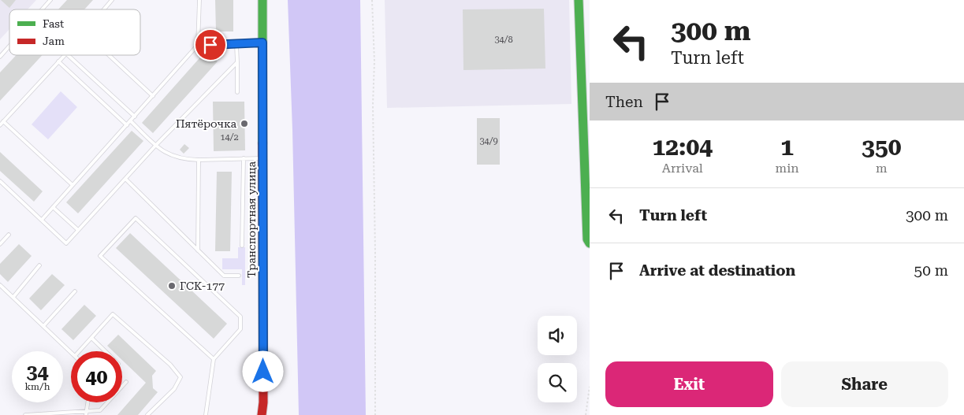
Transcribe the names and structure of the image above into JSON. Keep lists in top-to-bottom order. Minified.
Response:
{"streets":{"street":["Транспортная улица"]},"places":["Пятёрочка","ГСК-177"],"house_numbers":["34/8","14/2","34/9"],"legend":["Fast","Jam"],"page":{"turn":["300 m","Turn left"],"then":"Then","eta":["12:04","Arrival","1","min","350","m"],"list":[{"name":"Turn left","value":"300 m"},{"name":"Arrive at destination","value":"50 m"}],"speed":"34 km/h","limit":"40","buttons":["Exit","Share"]}}
